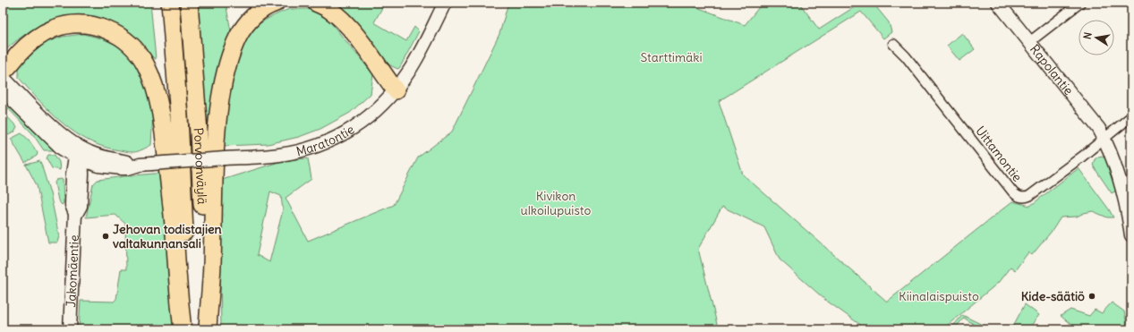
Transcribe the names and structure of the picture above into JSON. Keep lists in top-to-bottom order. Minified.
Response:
{"streets":{"highway":["Porvoonväylä"],"main road":["Rapolantie","Maratontie","Jakomäentie"],"street":["Uittamontie"]},"crossings":[["Rapolantie","Uittamontie"],["Maratontie","Jakomäentie"]],"parks":["Starttimäki","Kivikon ulkoilupuisto","Kiinalaispuisto"],"places":["Jehovan todistajien valtakunnansali","Kide-säätiö"],"north":"left"}
